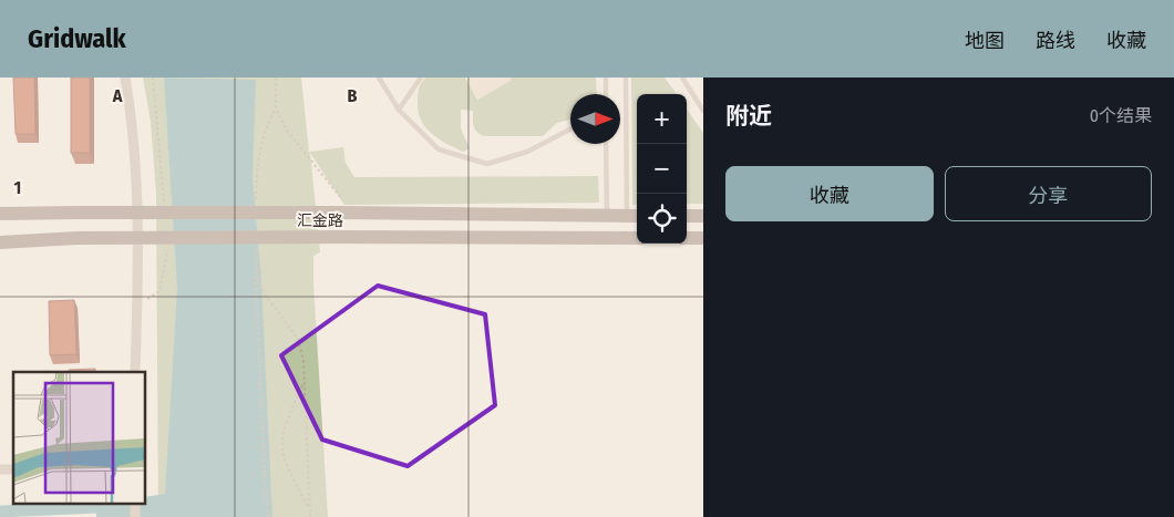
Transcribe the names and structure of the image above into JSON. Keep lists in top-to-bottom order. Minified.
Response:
{"streets":{"main road":["汇金路"]},"north":"right","page":{"header":"Gridwalk","nav":["地图","路线","收藏"],"heading":["附近","0个结果"],"map_buttons":["+","−"],"buttons":["收藏","分享"]},"grid":{"columns":["A","B"],"rows":["1"]}}
